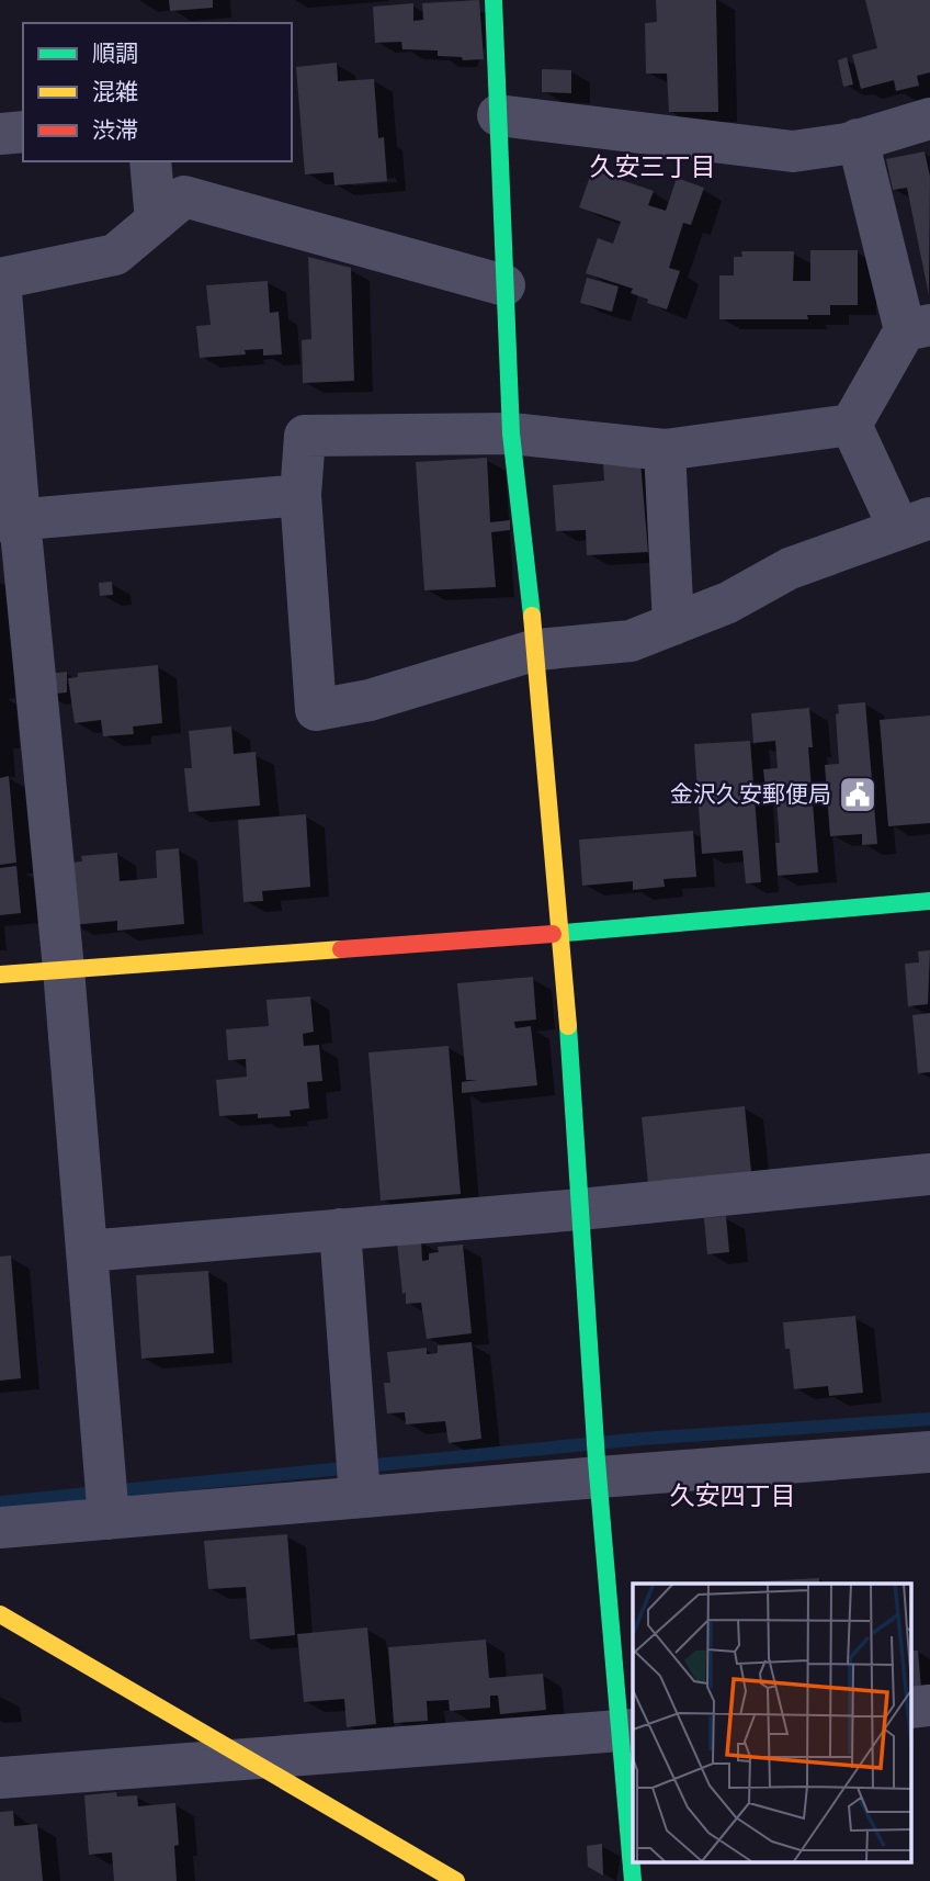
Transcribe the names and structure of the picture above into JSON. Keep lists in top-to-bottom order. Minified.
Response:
{"districts":["久安三丁目","久安四丁目"],"places":{"public building":["金沢久安郵便局"]},"legend":["順調","混雑","渋滞"]}
